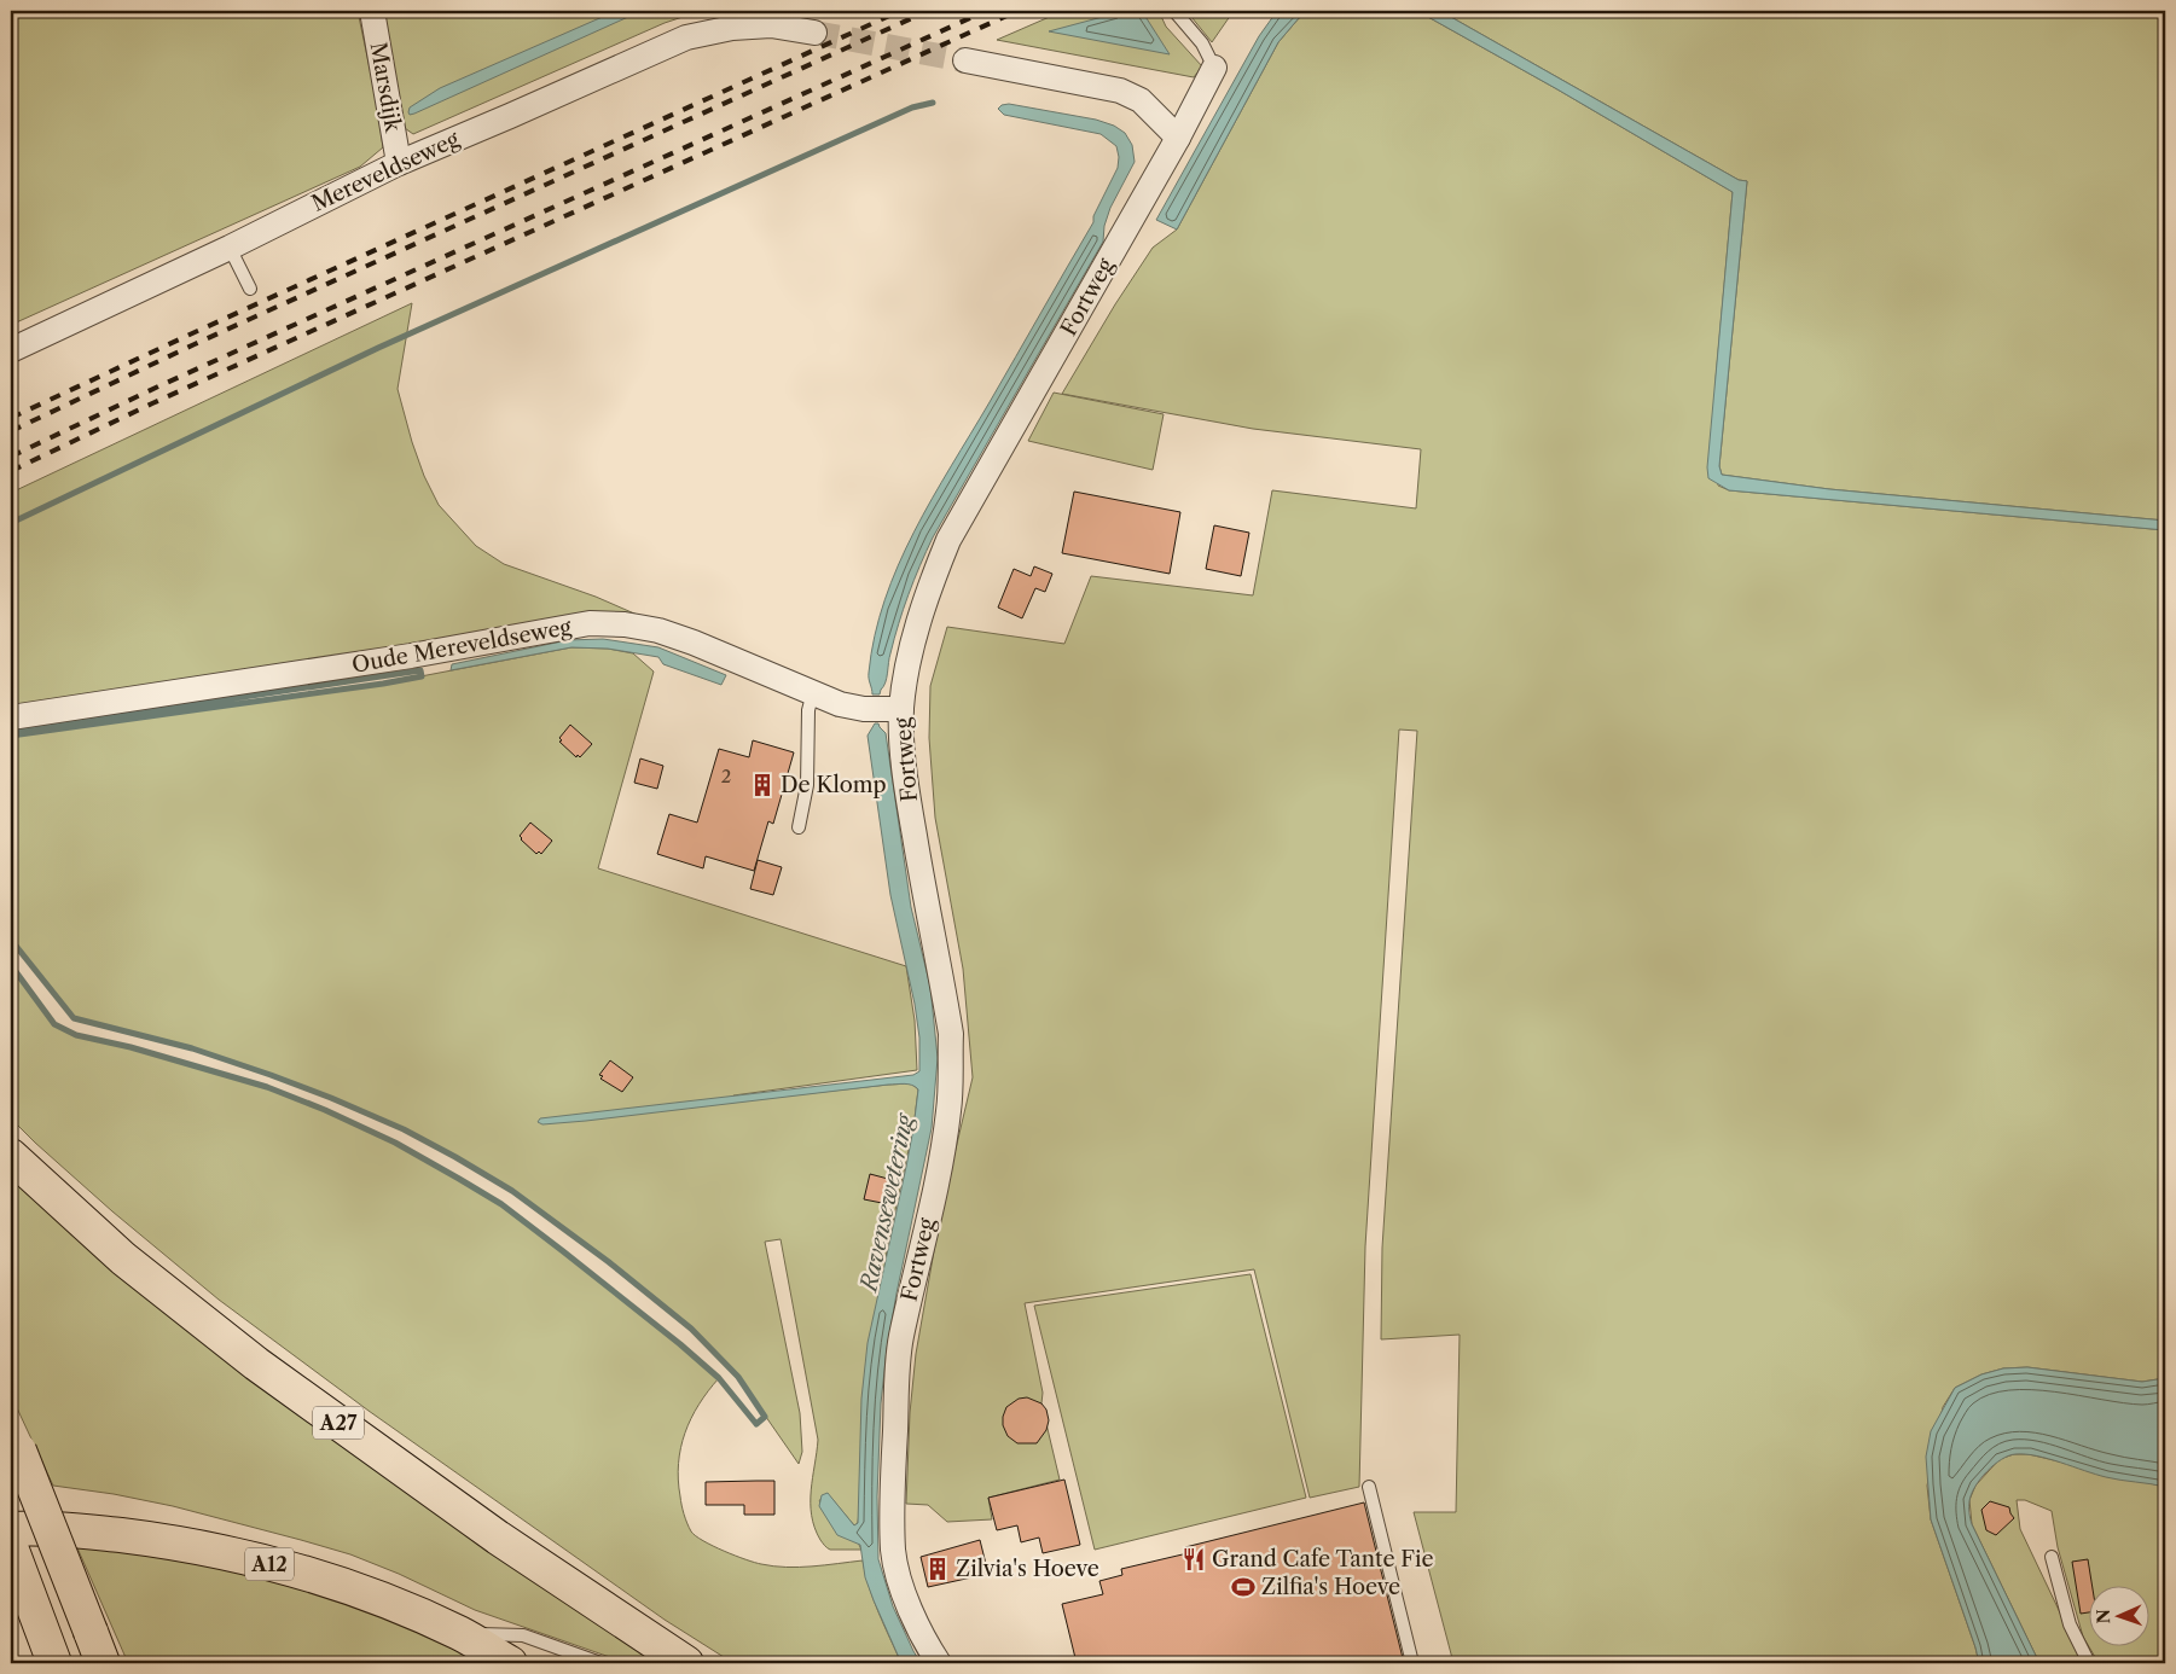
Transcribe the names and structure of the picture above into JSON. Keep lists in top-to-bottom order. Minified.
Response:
{"streets":{"highway":["A27","A12"],"street":["Marsdijk","Mereveldseweg","Fortweg","Oude Mereveldseweg"]},"crossings":[["Marsdijk","Mereveldseweg"],["Fortweg","Oude Mereveldseweg"]],"water":["Ravensewetering"],"places":{"building":["De Klomp","Zilvia's Hoeve"],"restaurant":["Grand Cafe Tante Fie"],"sports":["Zilfia's Hoeve"]},"house_numbers":["2"],"north":"left"}
